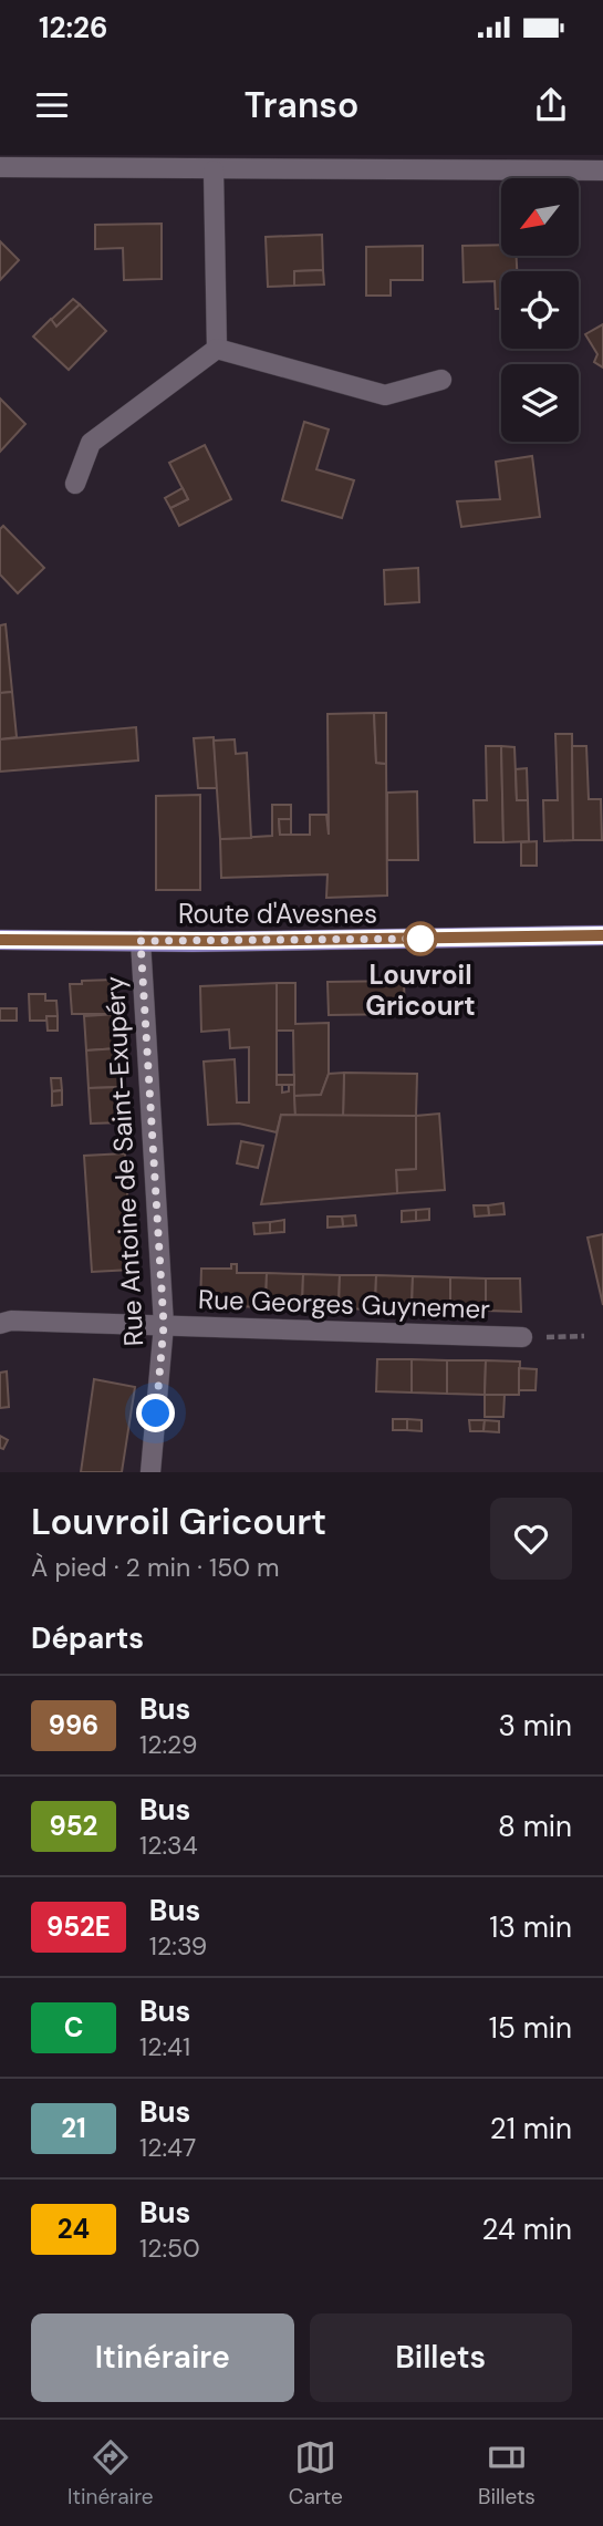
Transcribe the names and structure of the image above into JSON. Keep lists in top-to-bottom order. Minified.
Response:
{"streets":{"main road":["Route d'Avesnes"],"street":["Rue Antoine de Saint-Exupéry","Rue Georges Guynemer"]},"crossings":[["Route d'Avesnes","Rue Antoine de Saint-Exupéry"],["Rue Antoine de Saint-Exupéry","Rue Georges Guynemer"]],"places":["Louvroil Gricourt"],"lines":["bus line 996"],"north":"bottom left","page":{"status":"12:26","header":"Transo","heading":[["Louvroil Gricourt","À pied · 2 min · 150 m"],"Départs"],"list":[{"mark":"996","name":"Bus","note":"12:29","value":"3 min"},{"mark":"952","name":"Bus","note":"12:34","value":"8 min"},{"mark":"952E","name":"Bus","note":"12:39","value":"13 min"},{"mark":"C","name":"Bus","note":"12:41","value":"15 min"},{"mark":"21","name":"Bus","note":"12:47","value":"21 min"},{"mark":"24","name":"Bus","note":"12:50","value":"24 min"}],"buttons":["Itinéraire","Billets"],"tabs":["Itinéraire","Carte","Billets"]}}
